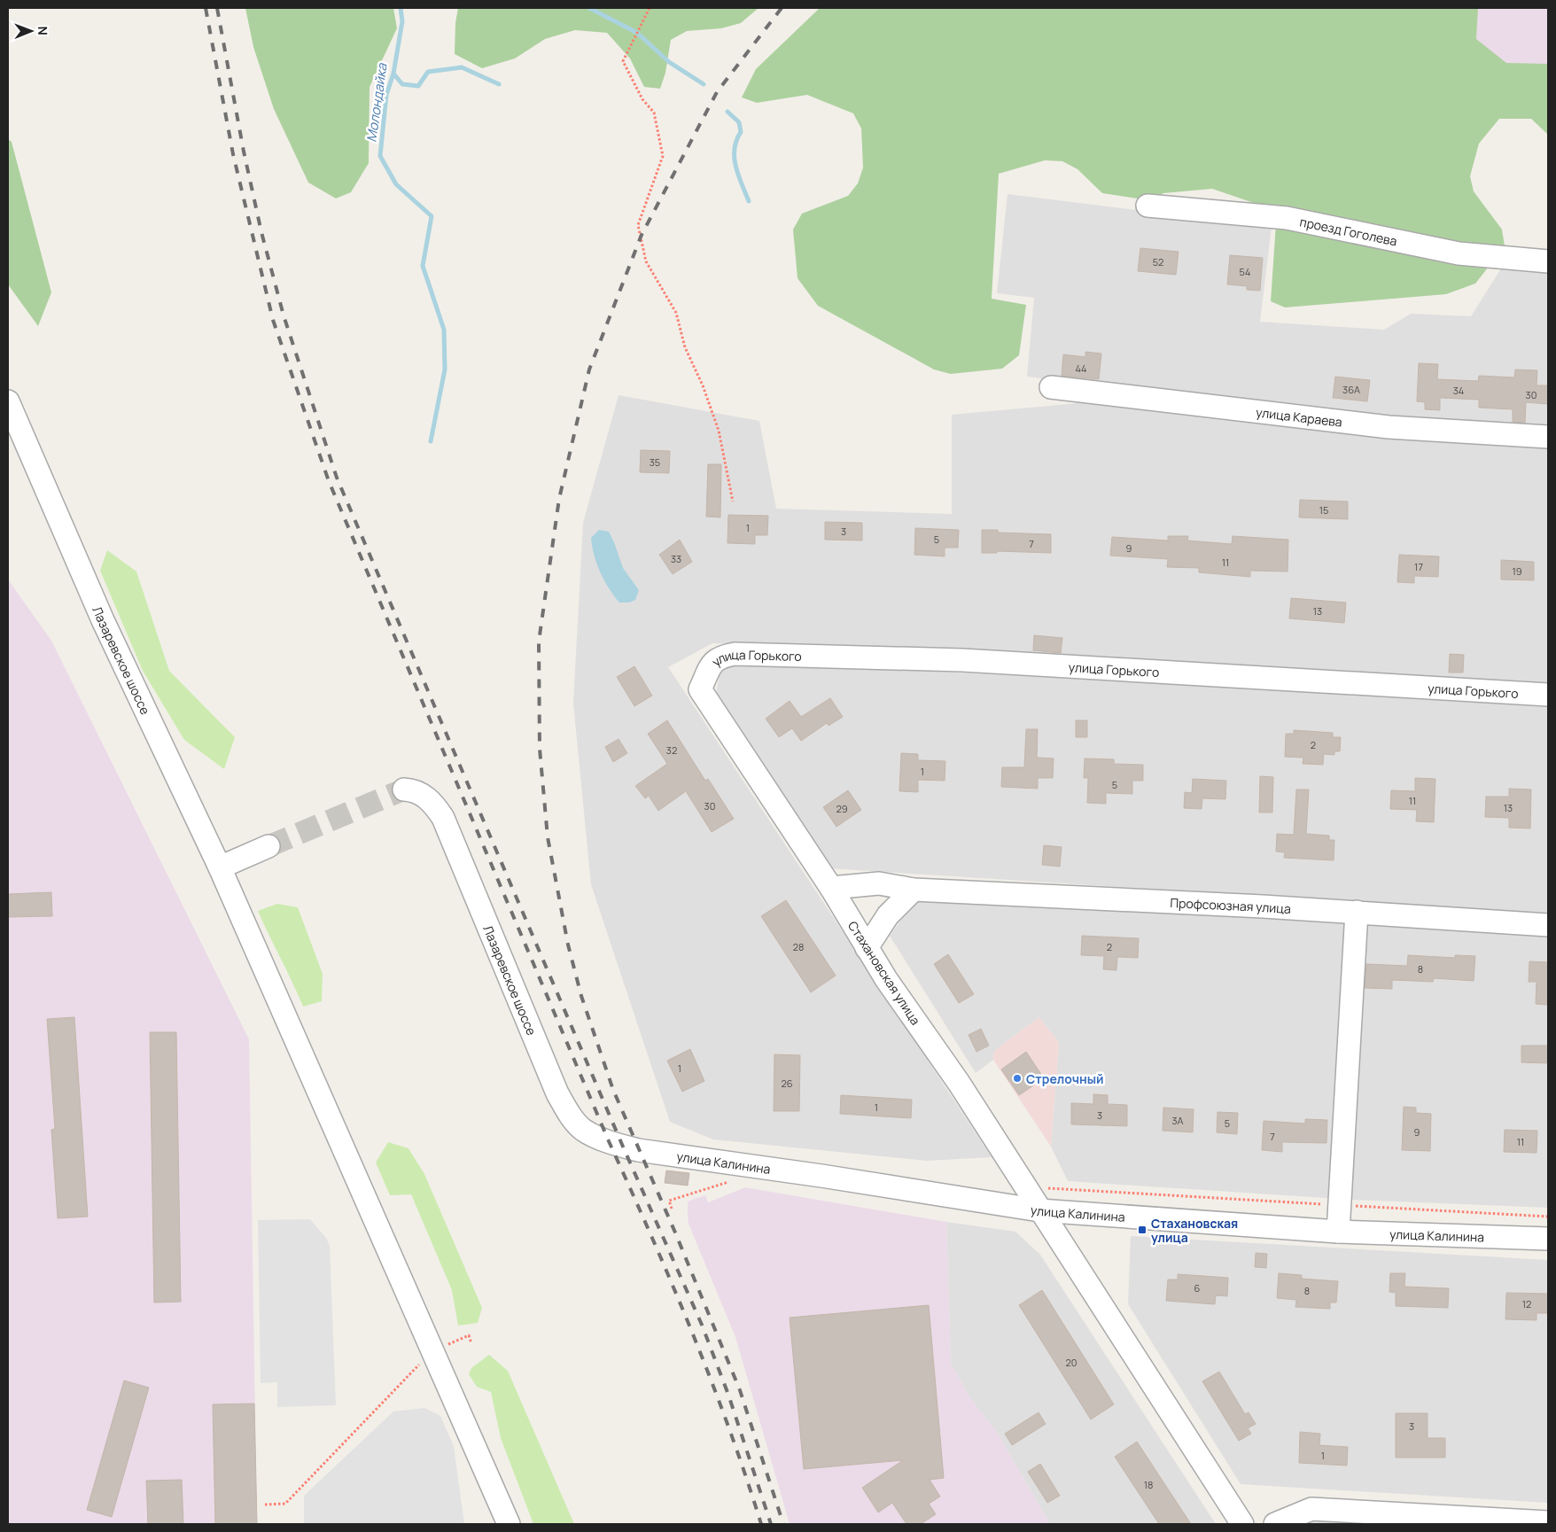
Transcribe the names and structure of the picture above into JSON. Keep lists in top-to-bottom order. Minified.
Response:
{"streets":{"street":["проезд Гоголева","улица Караева","Лазаревское шоссе","улица Горького","Профсоюзная улица","Стахановская улица","улица Калинина"]},"crossings":[["Лазаревское шоссе","улица Калинина"],["улица Горького","Стахановская улица"],["Профсоюзная улица","Стахановская улица"],["Стахановская улица","улица Калинина"]],"water":["Молондайка"],"places":{"other":["Стрелочный"],"transit":["Стахановская улица"]},"house_numbers":["52","54","44","36А","34","30","35","15","1","3","5","7","9","33","11","17","19","13","2","32","1","5","11","30","13","29","28","2","8","1","26","1","3","3А","5","9","7","11","6","8","12","20","3","1","18"],"north":"right"}
